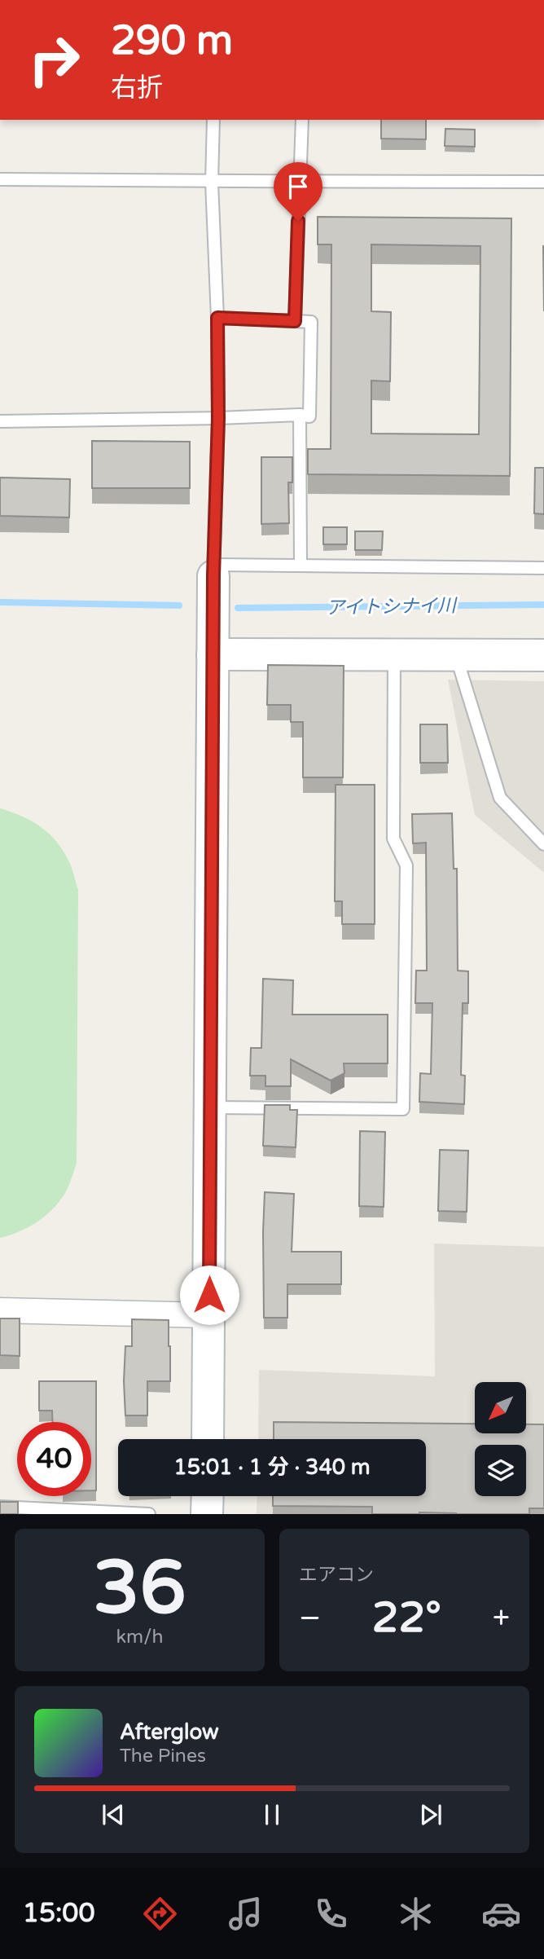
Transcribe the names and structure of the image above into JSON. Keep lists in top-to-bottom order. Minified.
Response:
{"water":["アイトシナイ川"],"north":"bottom left","page":{"turn":["290 m","右折"],"limit":"40","trip":"15:01 · 1 分 · 340 m","tile":[["36","km/h"],"エアコン"],"heat":["−","22°","+"],"song":["Afterglow","The Pines"],"tabs":"15:00"}}
